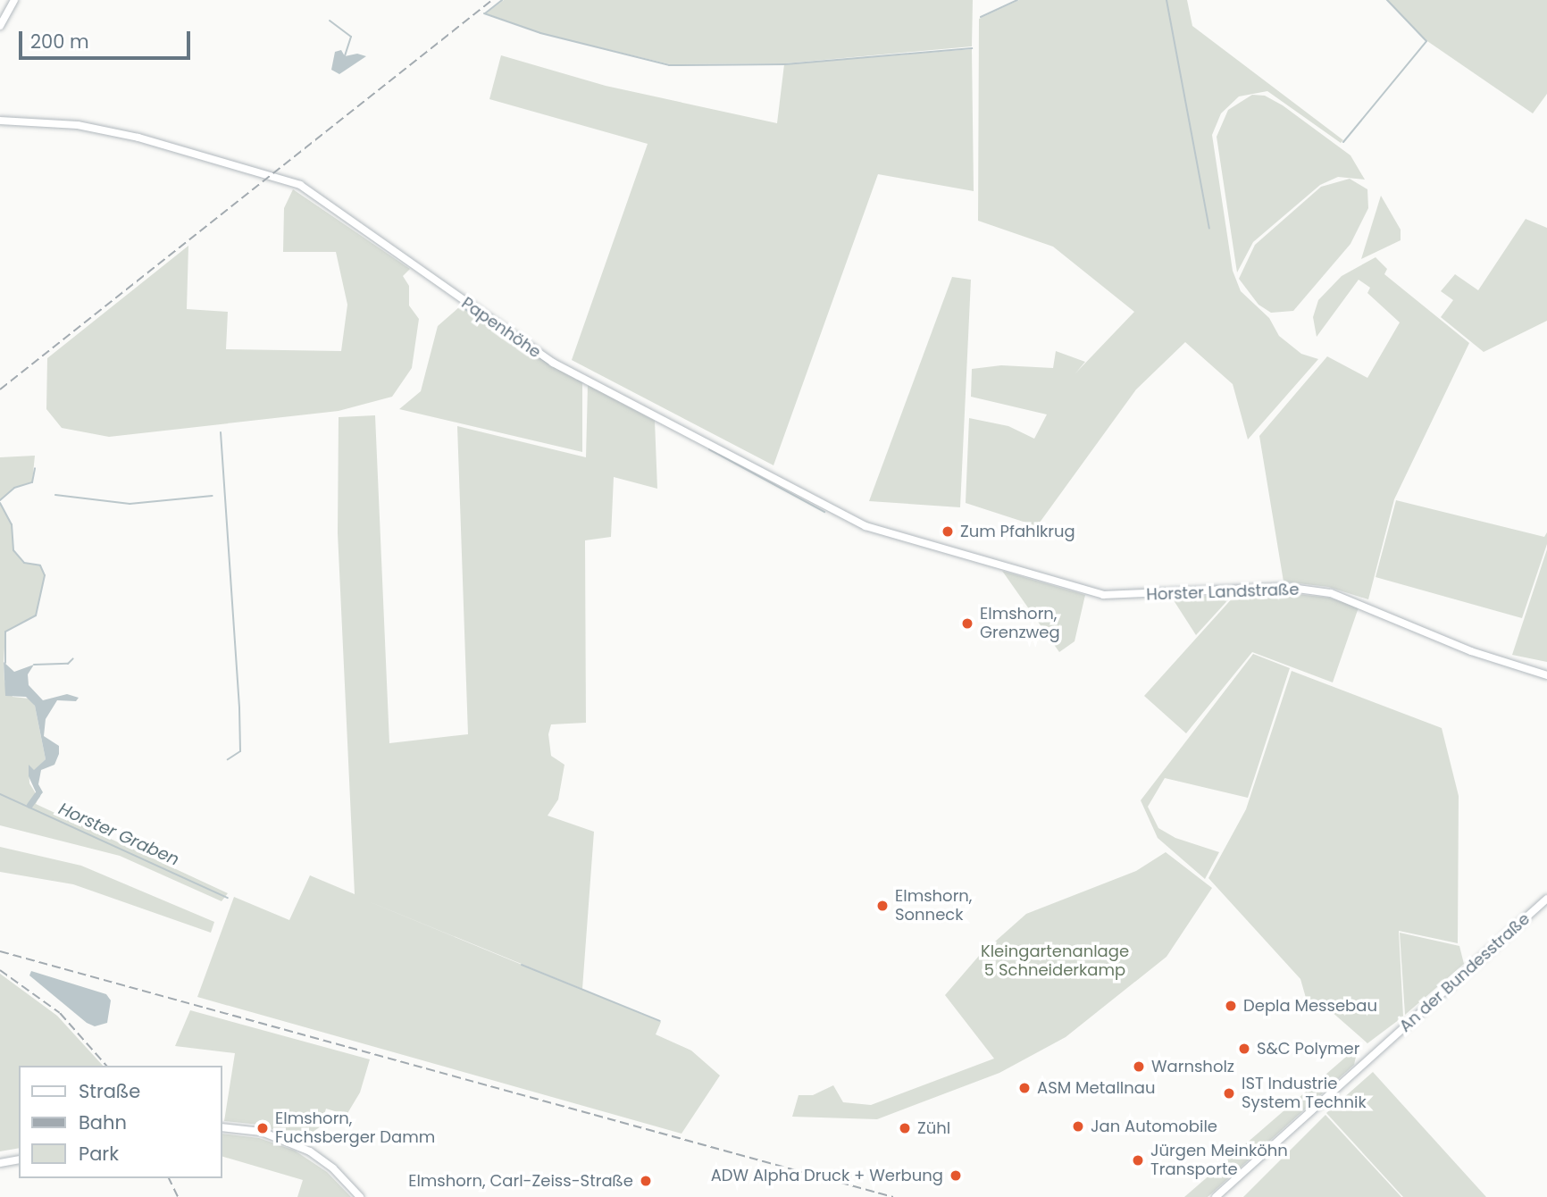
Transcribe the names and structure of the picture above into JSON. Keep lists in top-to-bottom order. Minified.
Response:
{"streets":{"main road":["Papenhöhe","Horster Landstraße","An der Bundesstraße"]},"crossings":[["Papenhöhe","Horster Landstraße"]],"water":["Horster Graben"],"parks":["Kleingartenanlage 5 Schneiderkamp"],"places":["Zum Pfahlkrug","Elmshorn, Grenzweg","Elmshorn, Sonneck","Depla Messebau","S&C Polymer","Warnsholz","ASM Metallnau","IST Industrie System Technik","Jan Automobile","Elmshorn, Fuchsberger Damm","Zühl","Jürgen Meinköhn Transporte","ADW Alpha Druck + Werbung","Elmshorn, Carl-Zeiss-Straße"],"legend":["Straße","Bahn","Park"],"scale_bar":"200 m"}
